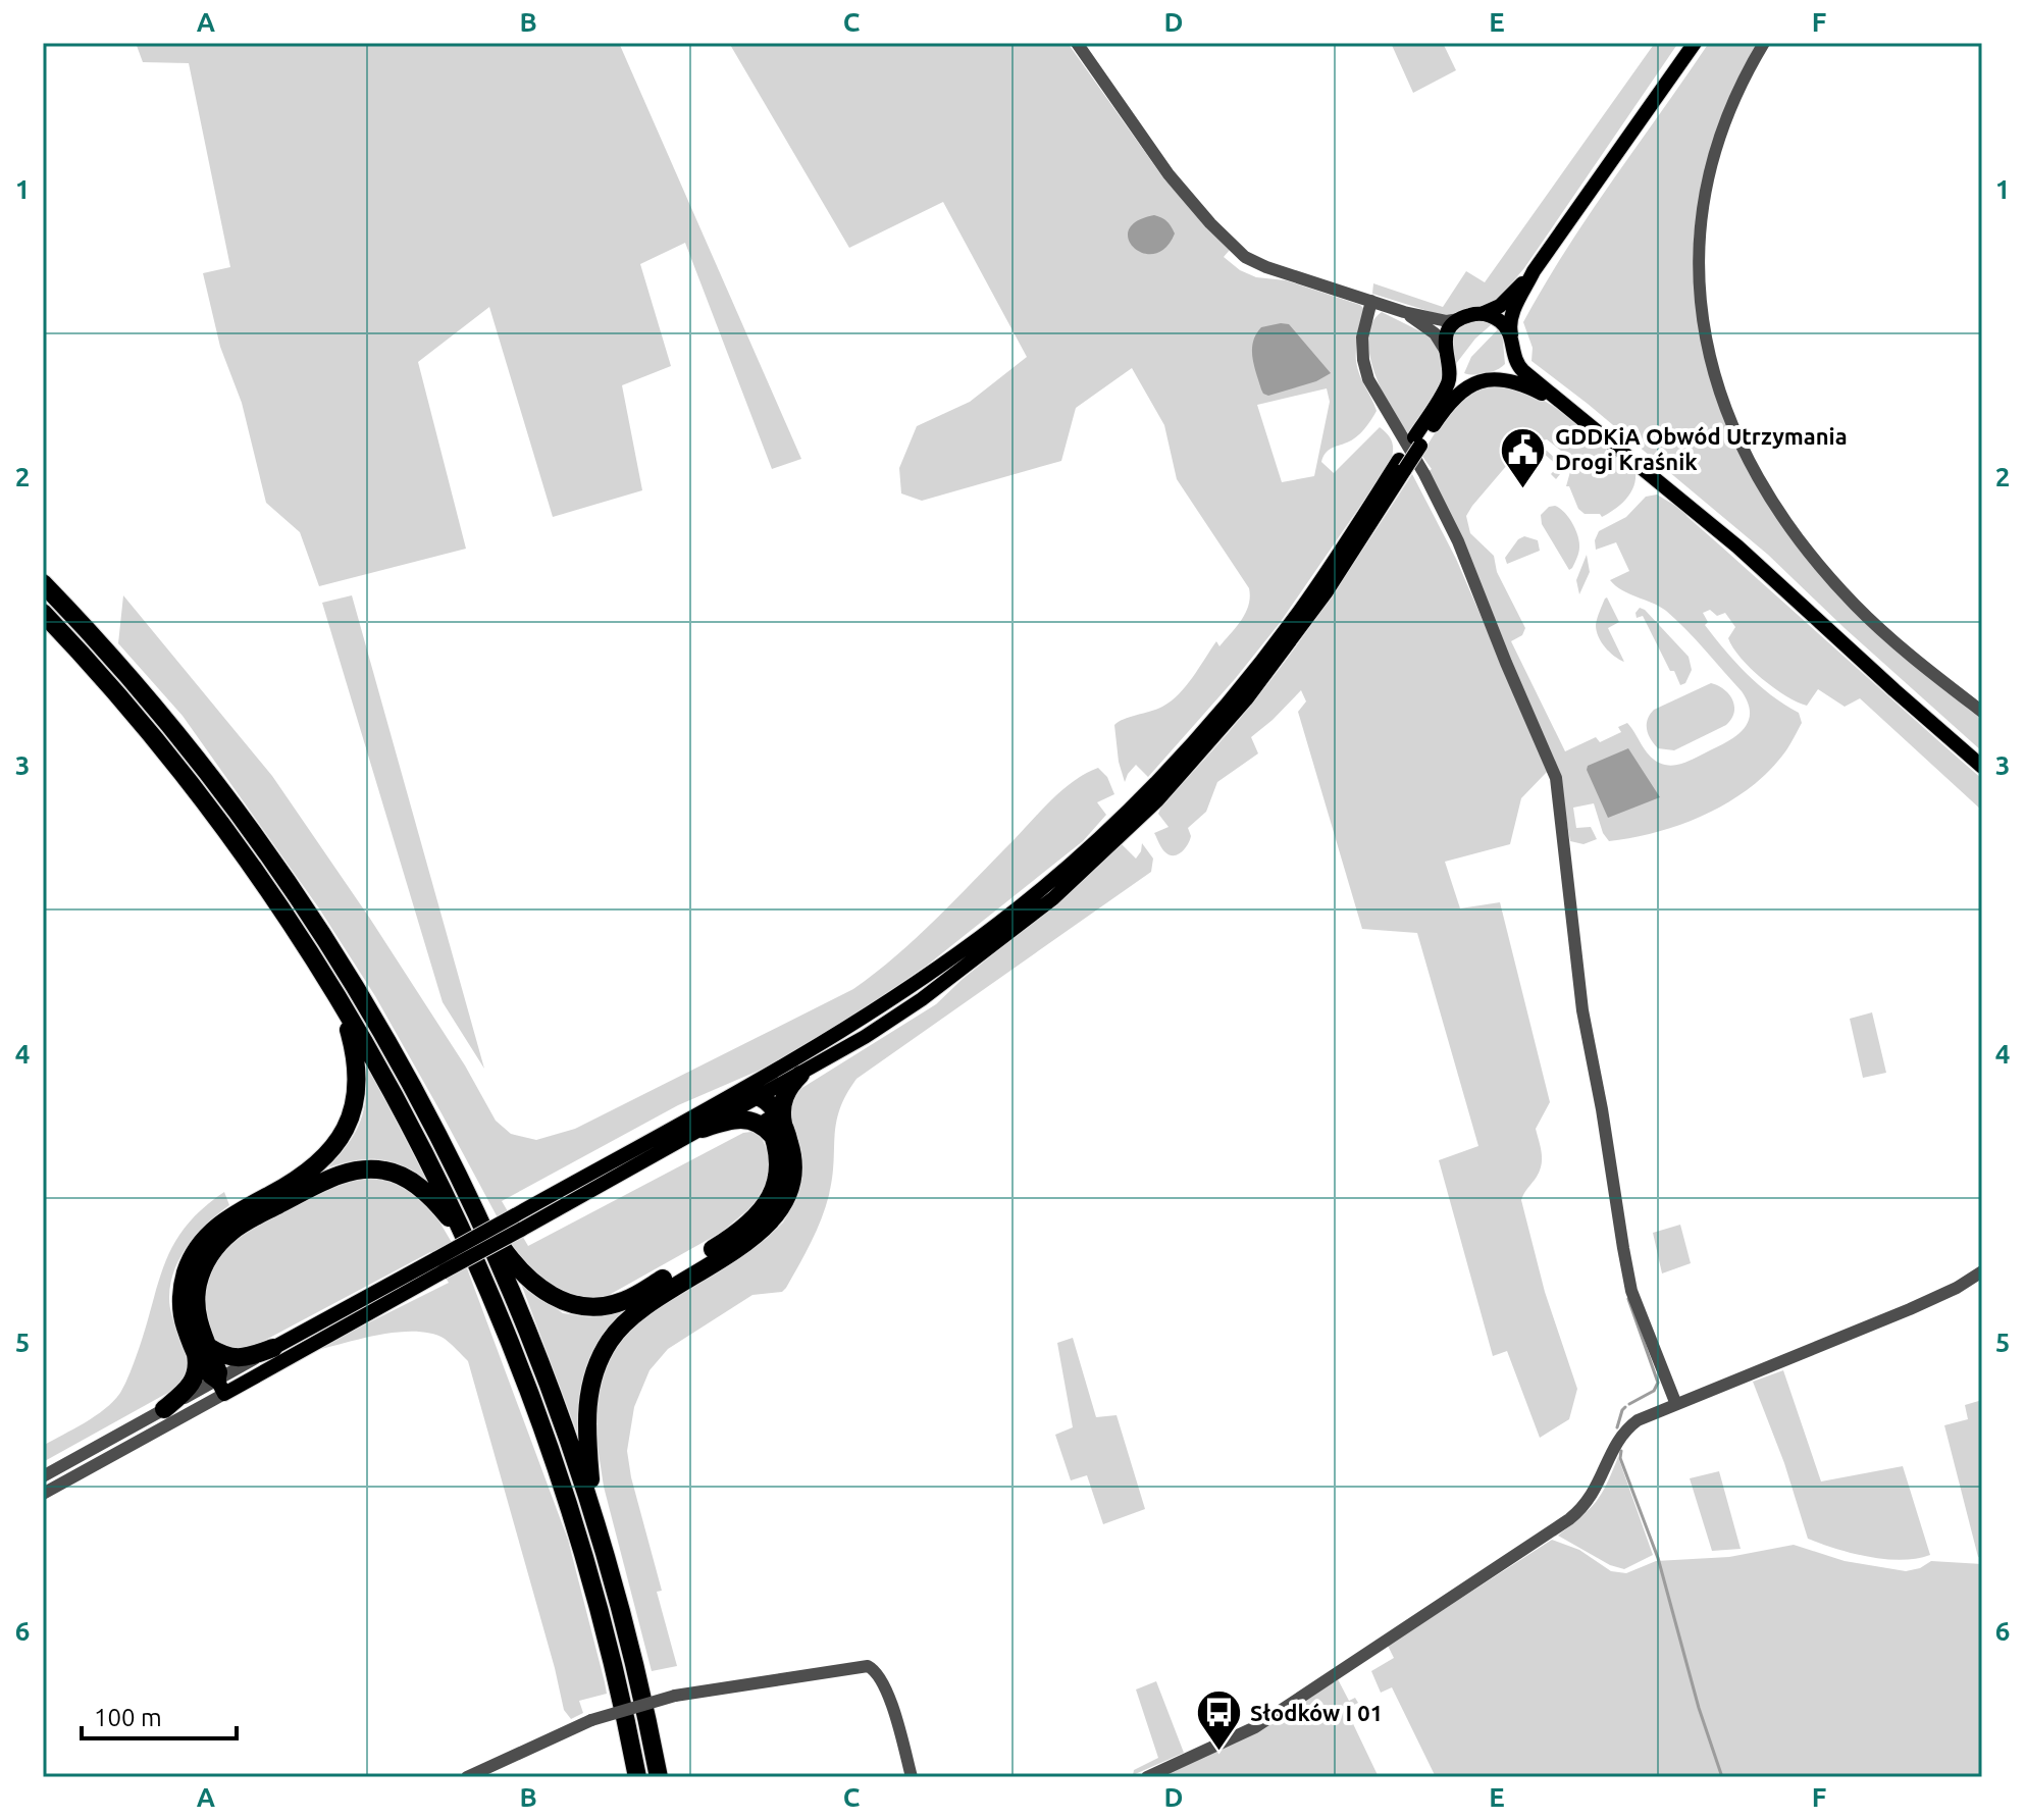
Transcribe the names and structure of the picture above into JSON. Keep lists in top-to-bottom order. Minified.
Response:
{"places":{"public building":["GDDKiA Obwód Utrzymania Drogi Kraśnik"],"bus stop":["Słodków I 01"]},"scale_bar":"100 m","grid":{"columns":["A","B","C","D","E","F"],"rows":["1","2","3","4","5","6"]}}
